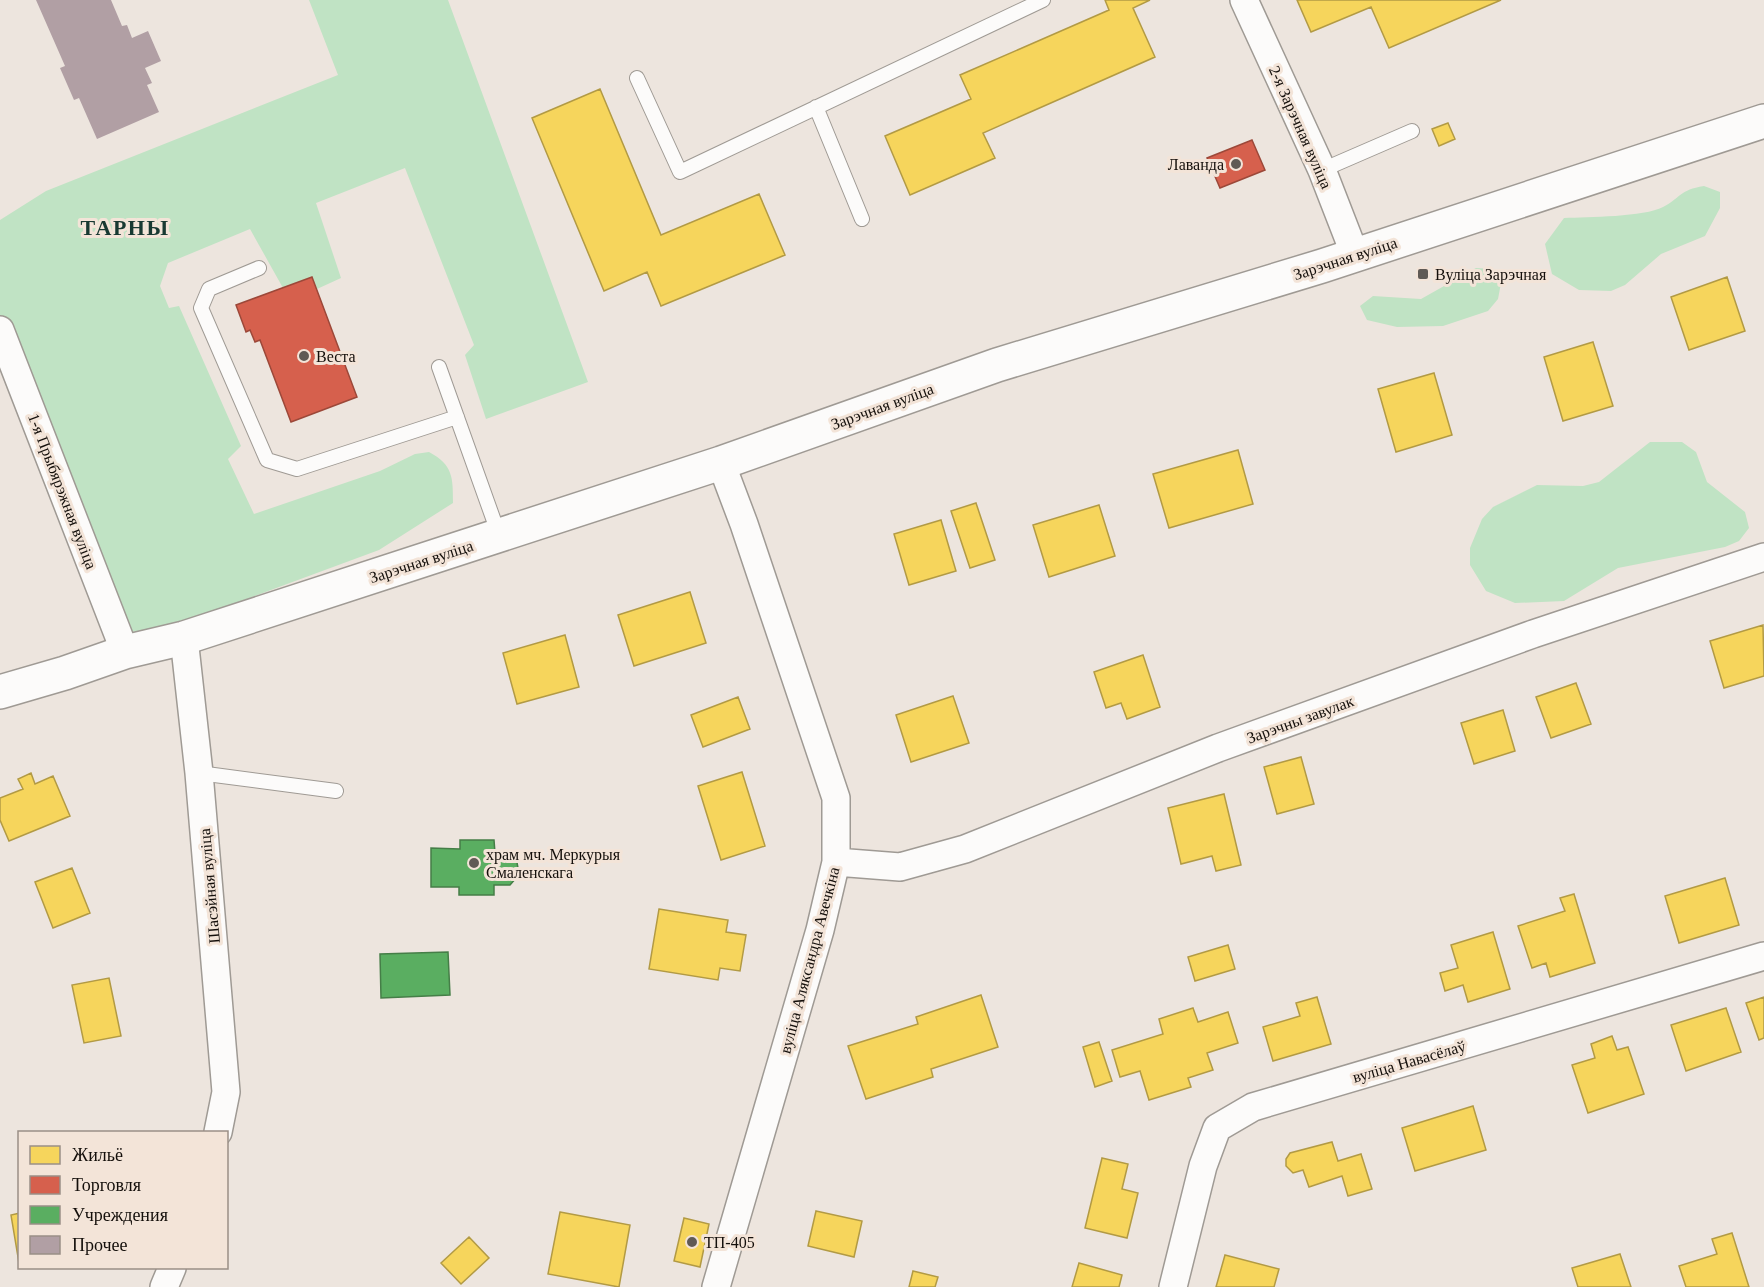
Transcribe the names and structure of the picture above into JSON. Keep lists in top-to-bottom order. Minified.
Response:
{"streets":{"street":["2-я Зарэчная вуліца","Зарэчная вуліца","1-я Прыбярэжная вуліца","Зарэчны завулак","Шасэйная вуліца","вуліца Аляксандра Авечкіна","вуліца Навасёлаў"]},"crossings":[["2-я Зарэчная вуліца","Зарэчная вуліца"],["Зарэчная вуліца","1-я Прыбярэжная вуліца"],["Зарэчная вуліца","Шасэйная вуліца"],["Зарэчная вуліца","вуліца Аляксандра Авечкіна"],["Зарэчны завулак","вуліца Аляксандра Авечкіна"]],"districts":["ТАРНЫ"],"places":{"other":["Лаванда","Веста","храм мч. Меркурыя Смаленскага","ТП-405"],"transit":["Вуліца Зарэчная"]},"legend":["Жильё","Торговля","Учреждения","Прочее"]}
